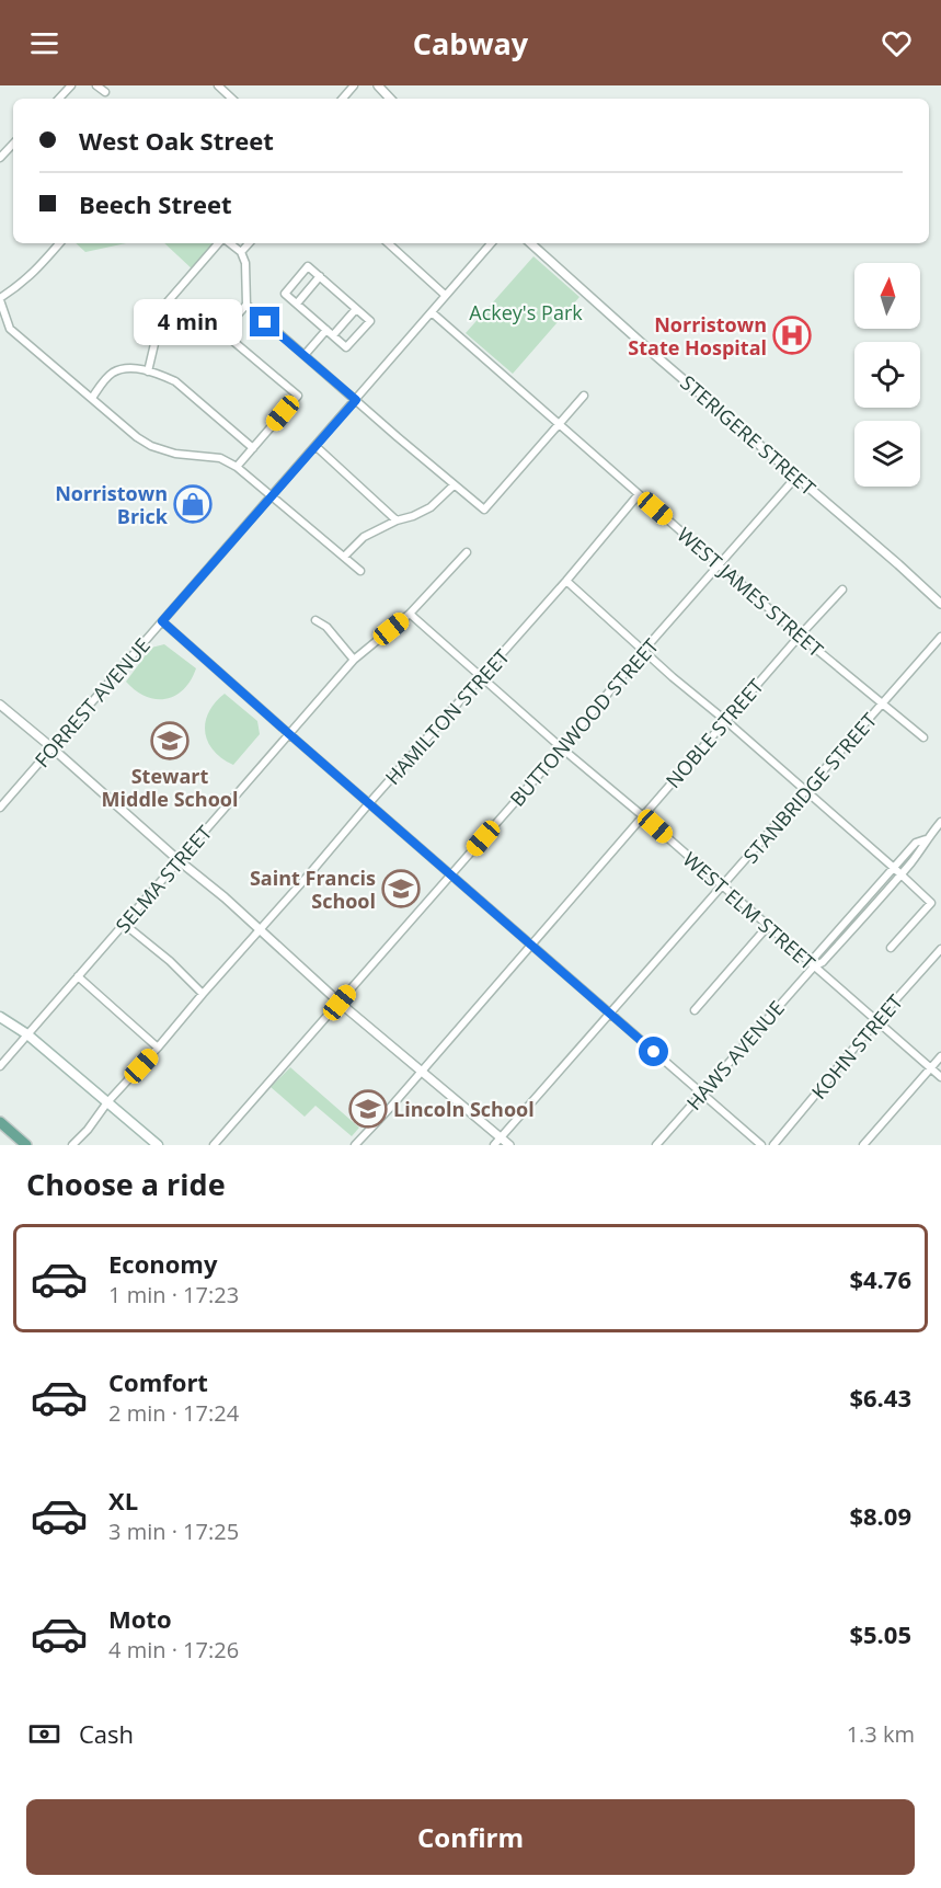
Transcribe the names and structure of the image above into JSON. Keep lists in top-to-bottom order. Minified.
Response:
{"streets":{"street":["STERIGERE STREET","WEST JAMES STREET","FORREST AVENUE","HAMILTON STREET","BUTTONWOOD STREET","NOBLE STREET","STANBRIDGE STREET","SELMA STREET","WEST ELM STREET","KOHN STREET","HAWS AVENUE"]},"crossings":[["STERIGERE STREET","BUTTONWOOD STREET"],["WEST JAMES STREET","FORREST AVENUE"],["WEST JAMES STREET","HAMILTON STREET"],["WEST JAMES STREET","BUTTONWOOD STREET"],["WEST JAMES STREET","NOBLE STREET"],["WEST JAMES STREET","STANBRIDGE STREET"],["HAMILTON STREET","WEST ELM STREET"],["BUTTONWOOD STREET","WEST ELM STREET"],["NOBLE STREET","WEST ELM STREET"],["STANBRIDGE STREET","WEST ELM STREET"],["SELMA STREET","WEST ELM STREET"],["WEST ELM STREET","KOHN STREET"],["WEST ELM STREET","HAWS AVENUE"]],"parks":["Ackey's Park"],"places":{"hospital":["Norristown State Hospital"],"shop":["Norristown Brick"],"school or university":["Stewart Middle School","Saint Francis School","Lincoln School"]},"north":"top","page":{"header":"Cabway","banner":["West Oak Street","Beech Street"],"bubble":"4 min","heading":"Choose a ride","list":[{"name":"Economy","note":"1 min · 17:23","value":"$4.76"},{"name":"Comfort","note":"2 min · 17:24","value":"$6.43"},{"name":"XL","note":"3 min · 17:25","value":"$8.09"},{"name":"Moto","note":"4 min · 17:26","value":"$5.05"}],"pay":["Cash","1.3 km"],"buttons":"Confirm"}}
